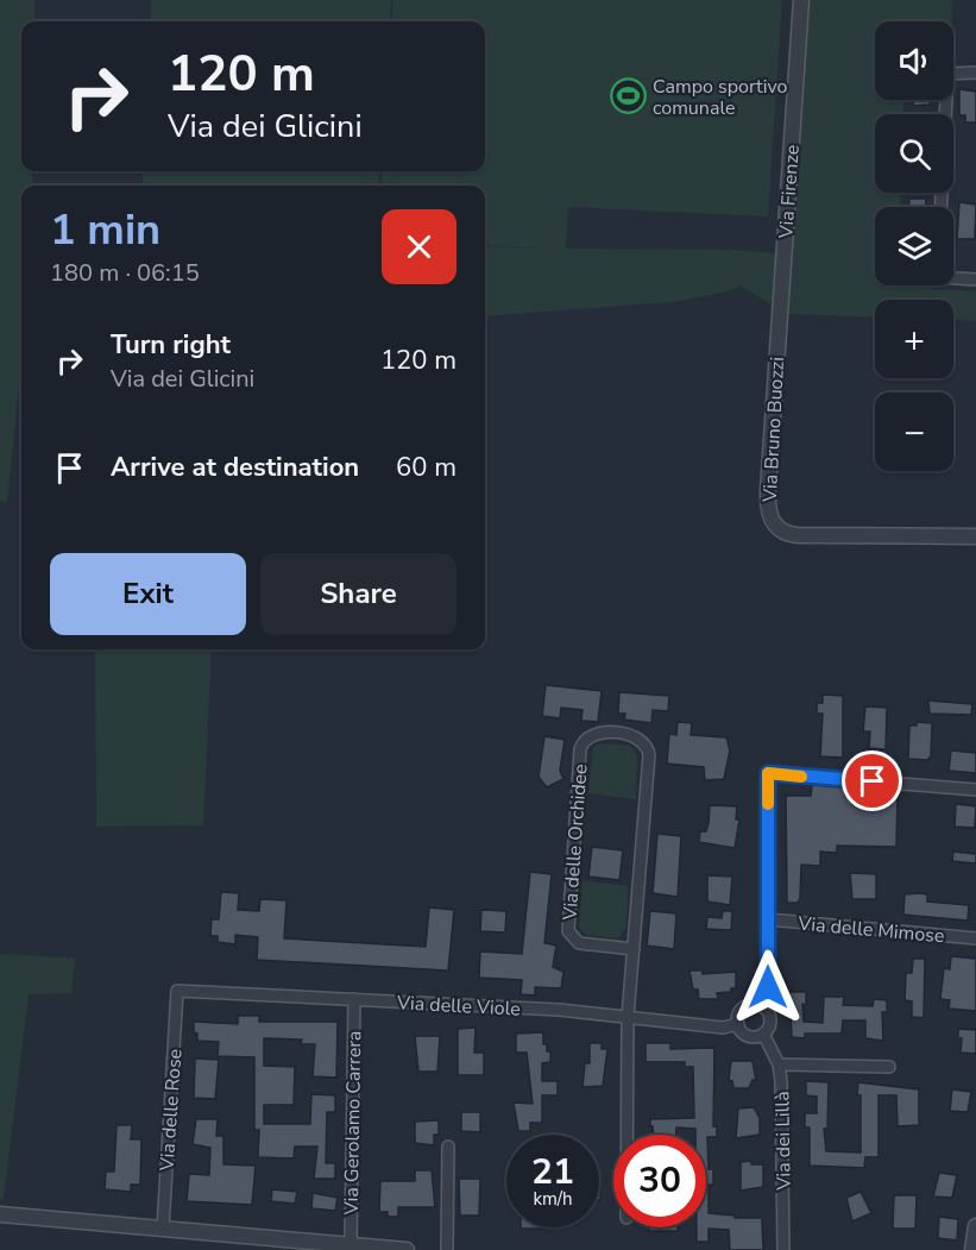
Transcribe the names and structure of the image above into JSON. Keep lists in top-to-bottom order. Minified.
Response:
{"streets":{"street":["Via Firenze","Via Bruno Buozzi","Via delle Orchidee","Via delle Mimose","Via delle Viole","Via delle Rose","Via Gerolamo Carrera","Via dei Lillà"]},"crossings":[["Via Firenze","Via Bruno Buozzi"],["Via delle Orchidee","Via delle Viole"],["Via delle Viole","Via delle Rose"],["Via delle Viole","Via Gerolamo Carrera"],["Via delle Viole","Via dei Lillà"]],"places":{"sports":["Campo sportivo comunale"]},"page":{"map_buttons":["+","−"],"turn":["120 m","Via dei Glicini"],"heading":["1 min","180 m · 06:15"],"list":[{"name":"Turn right","note":"Via dei Glicini","value":"120 m"},{"name":"Arrive at destination","value":"60 m"}],"buttons":["Exit","Share"],"speed":"21 km/h","limit":"30"}}
